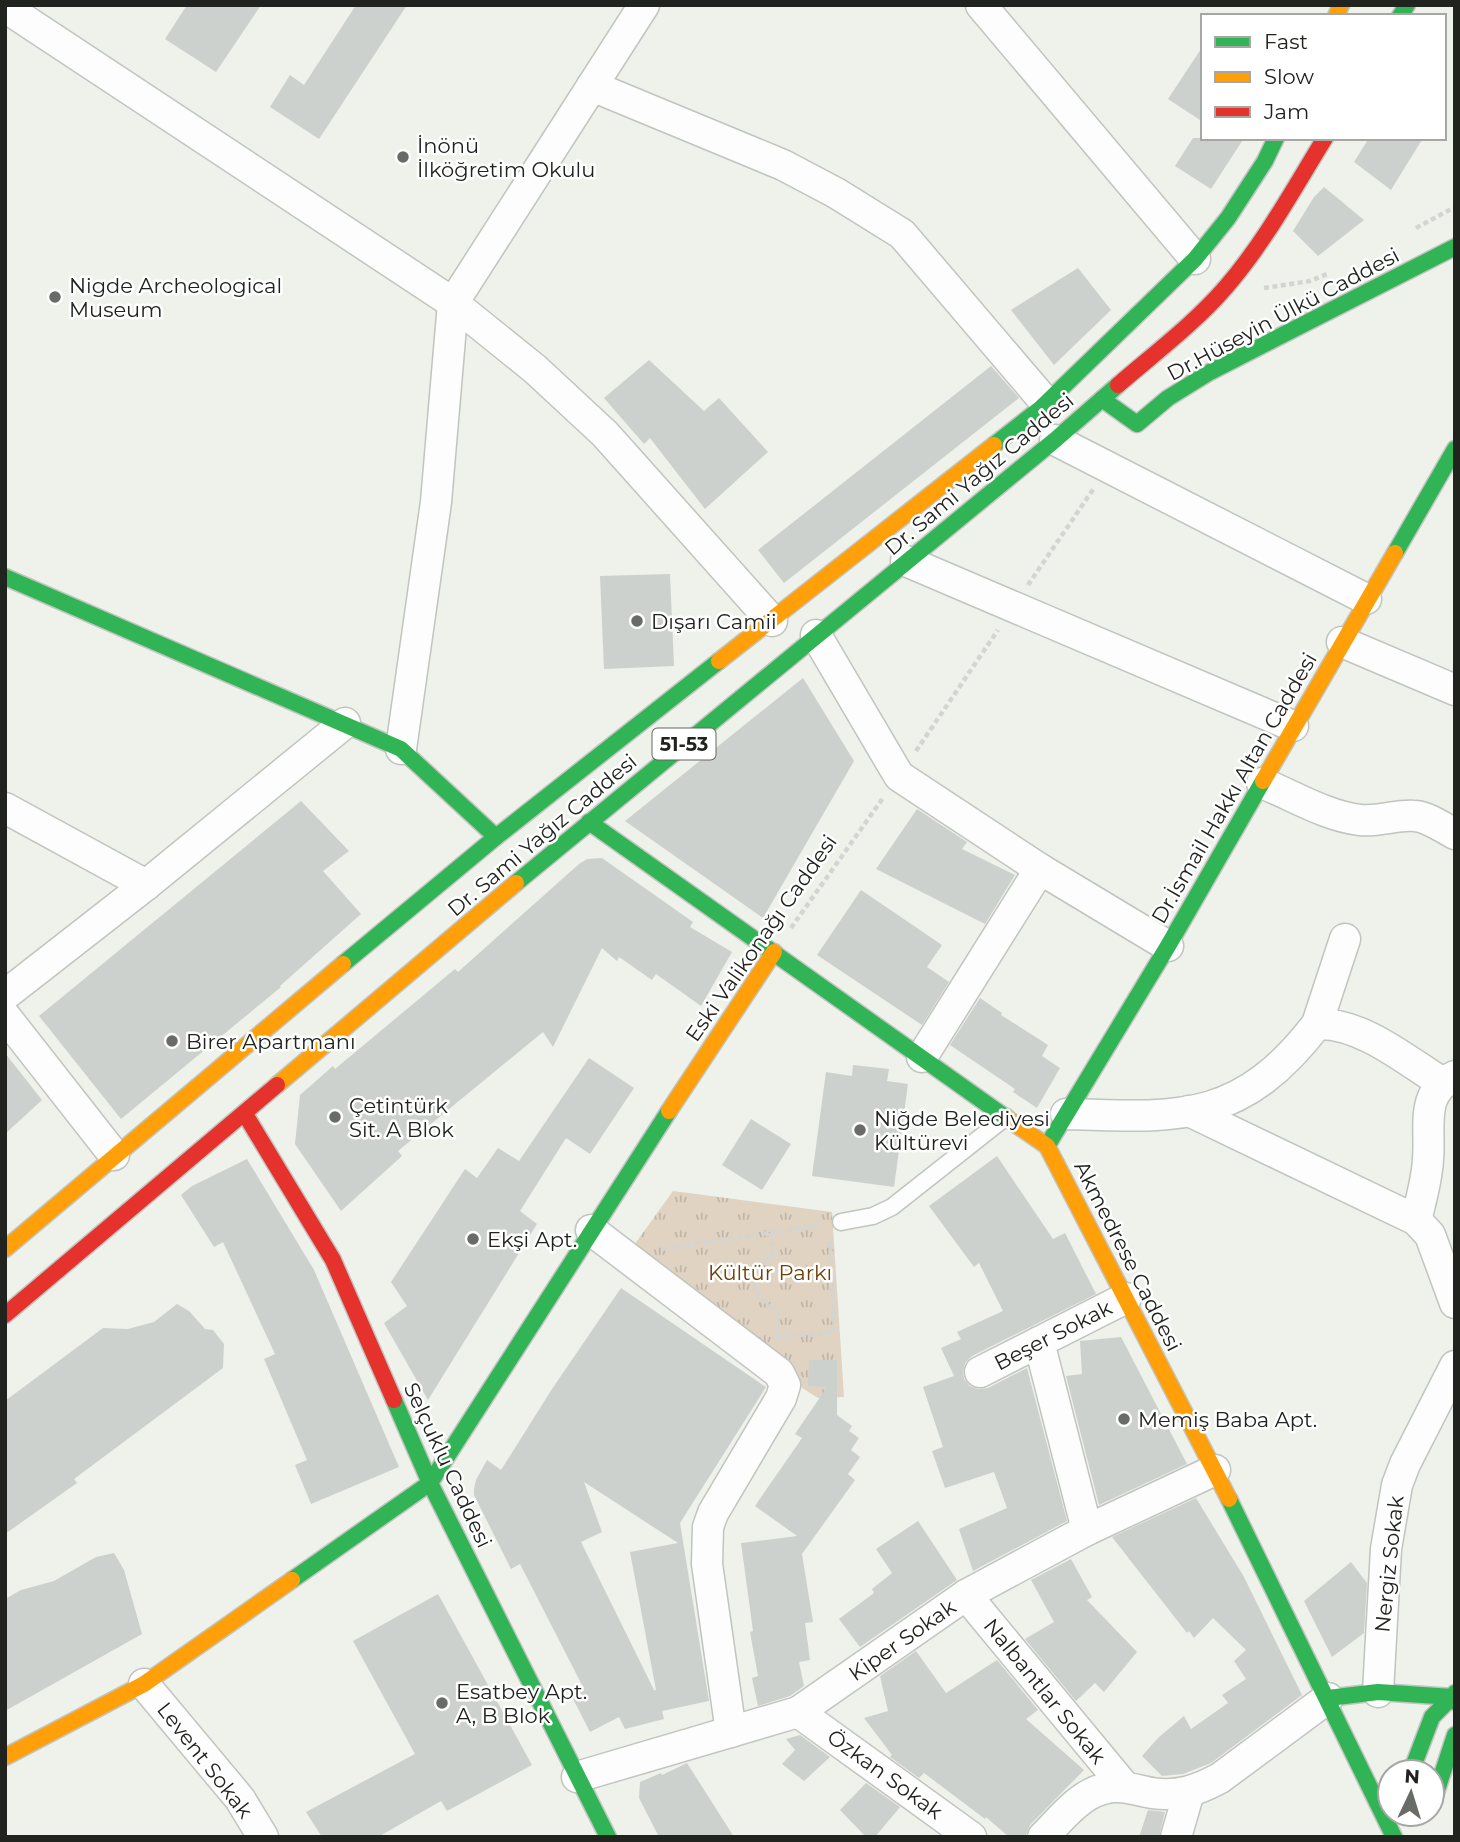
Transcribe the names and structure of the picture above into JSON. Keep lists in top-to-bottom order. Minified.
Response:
{"streets":{"street":["Dr.Hüseyin Ülkü Caddesi","Dr. Sami Yağız Caddesi","51-53","Dr.İsmail Hakkı Altan Caddesi","Eski Valikonağı Caddesi","Akmedrese Caddesi","Beşer Sokak","Selçuklu Caddesi","Nergiz Sokak","Kiper Sokak","Nalbantlar Sokak","Levent Sokak","Özkan Sokak"]},"crossings":[["Dr.Hüseyin Ülkü Caddesi","Dr. Sami Yağız Caddesi"],["Dr. Sami Yağız Caddesi","Akmedrese Caddesi"],["Dr. Sami Yağız Caddesi","Selçuklu Caddesi"],["Dr.İsmail Hakkı Altan Caddesi","Akmedrese Caddesi"],["Eski Valikonağı Caddesi","Akmedrese Caddesi"],["Eski Valikonağı Caddesi","Selçuklu Caddesi"],["Akmedrese Caddesi","Beşer Sokak"],["Akmedrese Caddesi","Kiper Sokak"],["Akmedrese Caddesi","Nalbantlar Sokak"],["Selçuklu Caddesi","Kiper Sokak"],["Kiper Sokak","Nalbantlar Sokak"],["Kiper Sokak","Özkan Sokak"]],"parks":["Kültür Parkı"],"places":["İnönü İlköğretim Okulu","Nigde Archeological Museum","Dışarı Camii","Birer Apartmanı","Çetintürk Sit. A Blok","Niğde Belediyesi Kültürevi","Ekşi Apt.","Memiş Baba Apt.","Esatbey Apt. A, B Blok"],"legend":["Fast","Slow","Jam"],"north":"top"}
